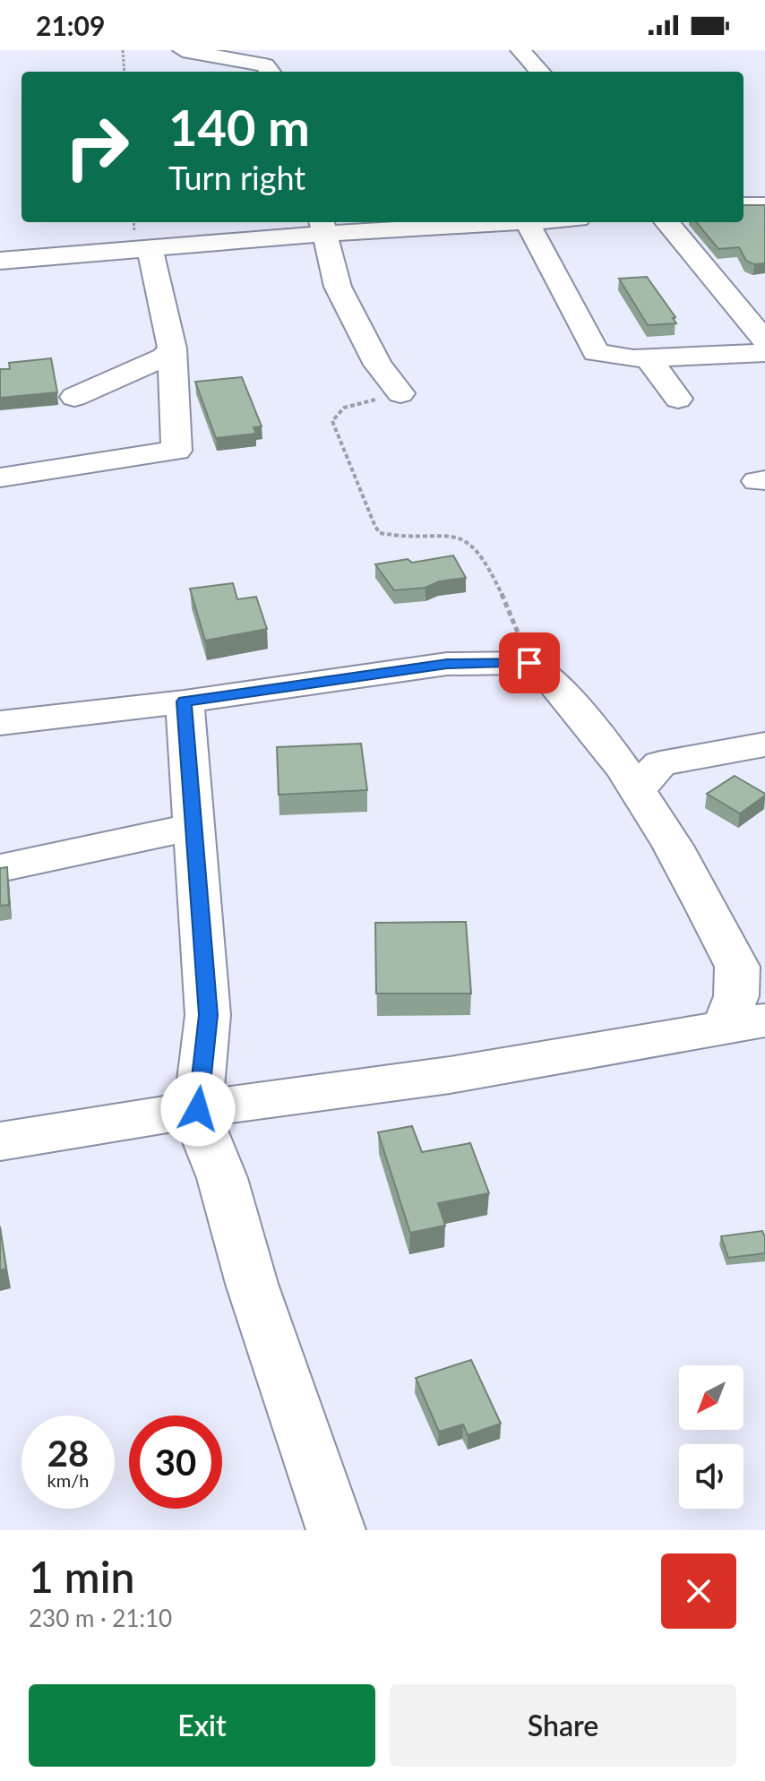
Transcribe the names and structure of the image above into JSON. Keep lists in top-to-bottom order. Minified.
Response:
{"north":"bottom left","page":{"status":"21:09","turn":["140 m","Turn right"],"speed":"28 km/h","limit":"30","heading":["1 min","230 m · 21:10"],"buttons":["Exit","Share"]}}
